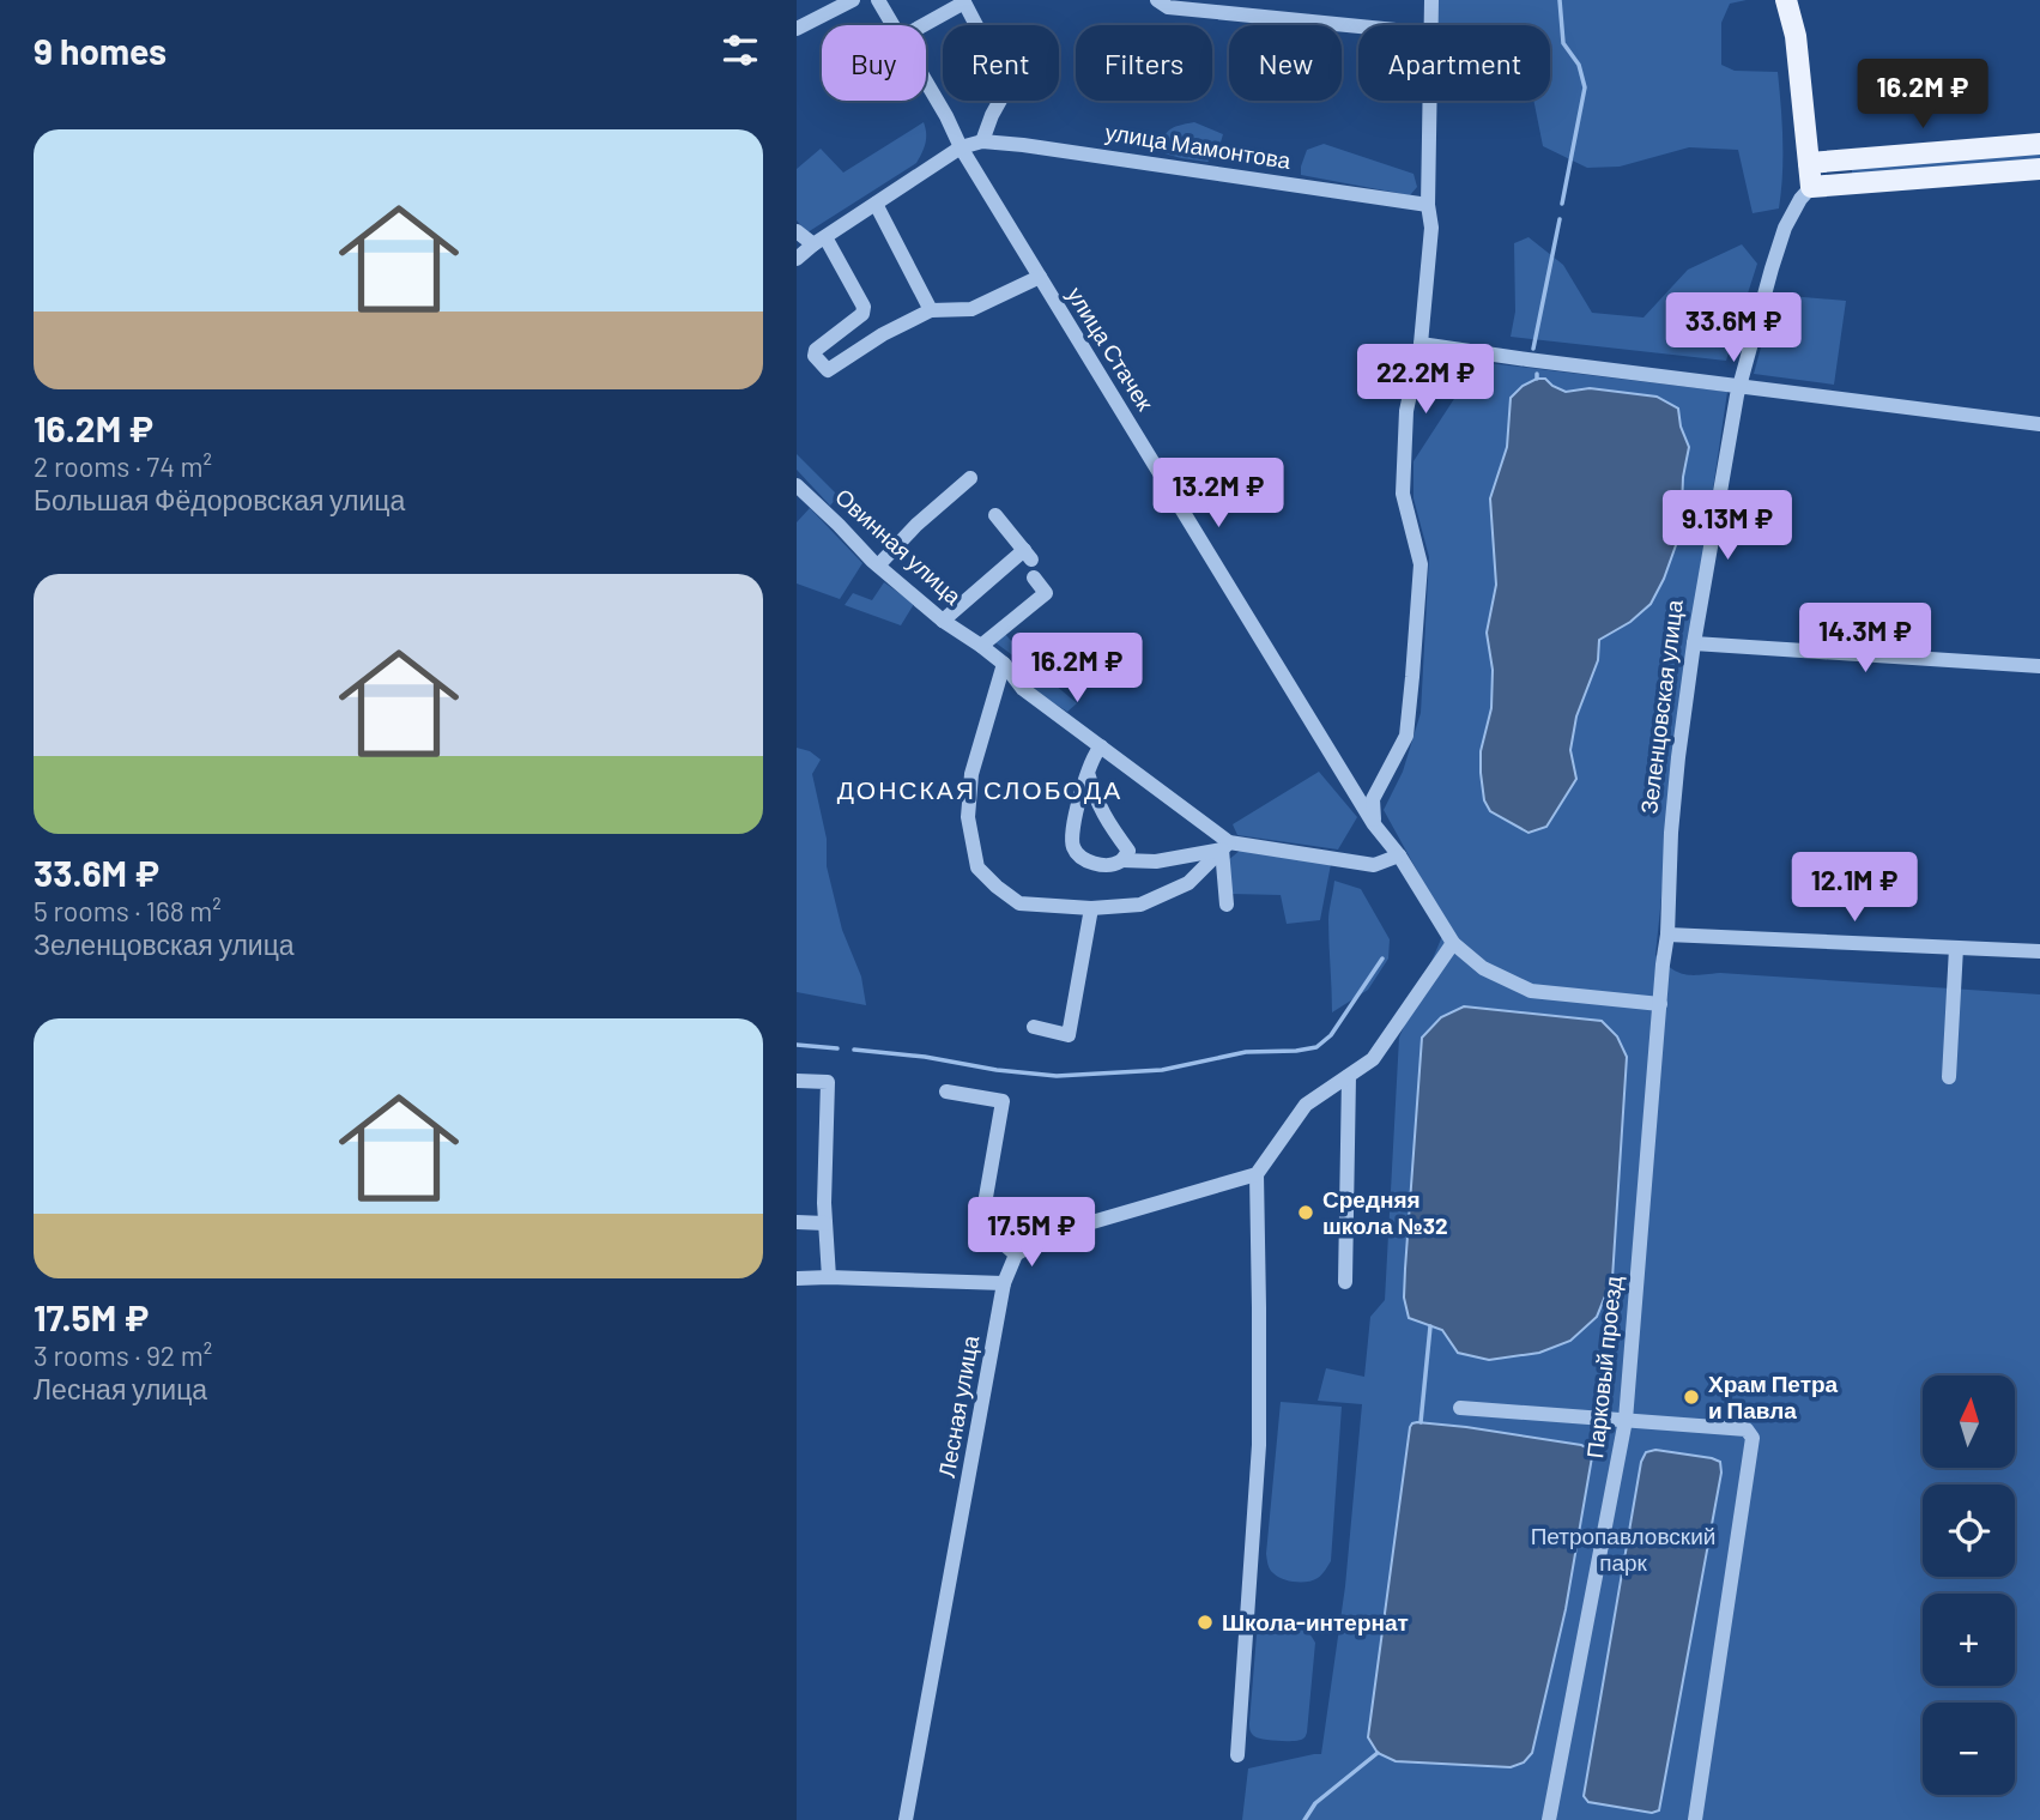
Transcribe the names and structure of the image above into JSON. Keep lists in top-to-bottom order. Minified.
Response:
{"streets":{"street":["улица Мамонтова","улица Стачек","Овинная улица","Зеленцовская улица","Парковый проезд","Лесная улица"]},"crossings":[["улица Мамонтова","улица Стачек"],["улица Стачек","Овинная улица"],["улица Стачек","Парковый проезд"],["Зеленцовская улица","Парковый проезд"]],"districts":["ДОНСКАЯ СЛОБОДА"],"parks":["Петропавловский парк"],"places":["Средняя школа №32","Храм Петра и Павла","Школа-интернат"],"north":"top","page":{"heading":"9 homes","chip":["Buy","Rent","Filters","New","Apartment"],"price":["16.2M ₽","33.6M ₽","22.2M ₽","13.2M ₽","9.13M ₽","14.3M ₽","16.2M ₽","12.1M ₽","17.5M ₽"],"list":[{"name":"16.2M ₽","note":"2 rooms · 74 m² · Большая Фёдоровская улица"},{"name":"33.6M ₽","note":"5 rooms · 168 m² · Зеленцовская улица"},{"name":"17.5M ₽","note":"3 rooms · 92 m² · Лесная улица"}],"map_buttons":["+","−"]}}
